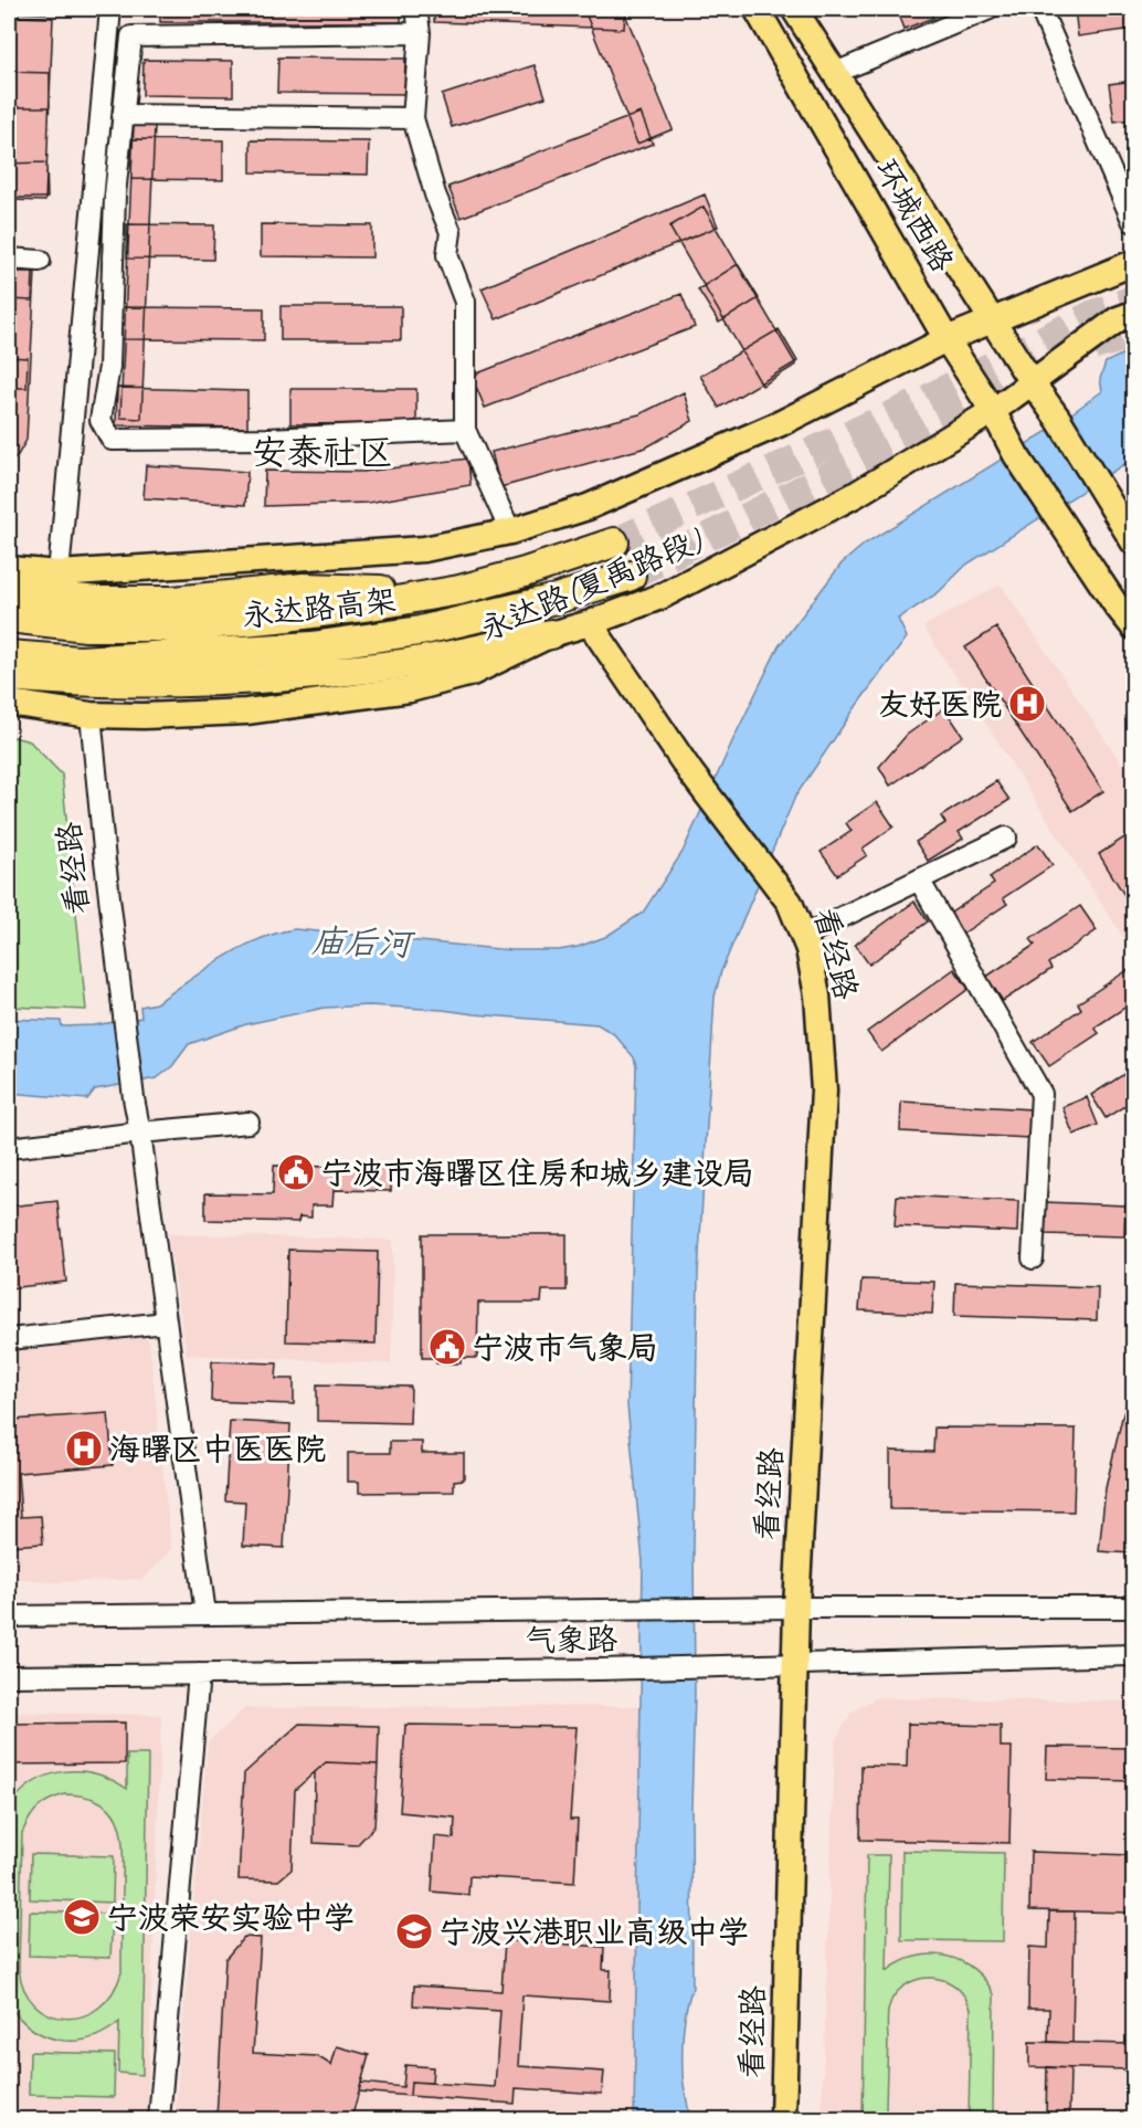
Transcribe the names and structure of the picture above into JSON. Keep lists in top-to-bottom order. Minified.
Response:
{"streets":{"highway":["永达路高架"],"main road":["环城西路","永达路(夏禹路段)","看经路"],"street":["气象路"]},"crossings":[["环城西路","永达路(夏禹路段)"],["永达路(夏禹路段)","看经路"],["看经路","气象路"]],"districts":["安泰社区"],"water":["庙后河"],"places":{"hospital":["友好医院","海曙区中医医院"],"public building":["宁波市海曙区住房和城乡建设局","宁波市气象局"],"school or university":["宁波荣安实验中学","宁波兴港职业高级中学"]}}
